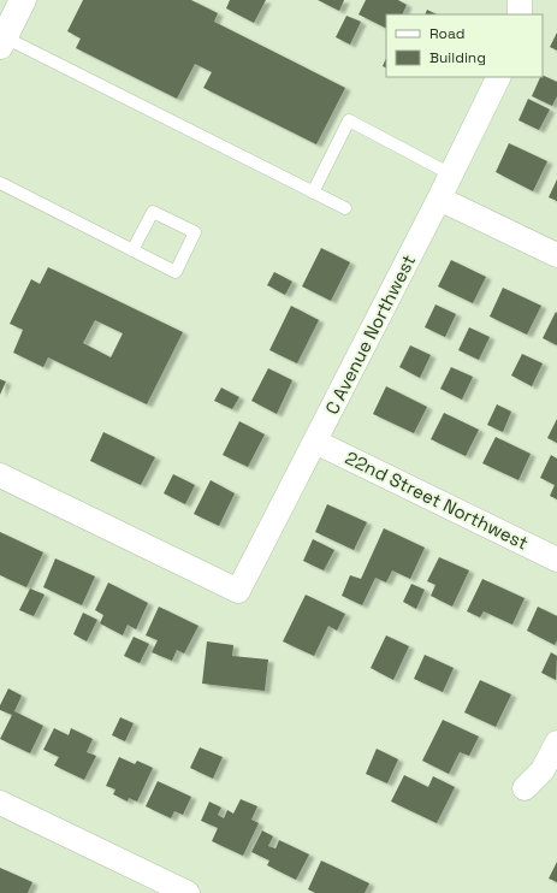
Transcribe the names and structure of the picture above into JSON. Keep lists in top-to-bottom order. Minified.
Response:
{"streets":{"street":["C Avenue Northwest","22nd Street Northwest"]},"crossings":[["C Avenue Northwest","22nd Street Northwest"]],"legend":["Road","Building"]}
